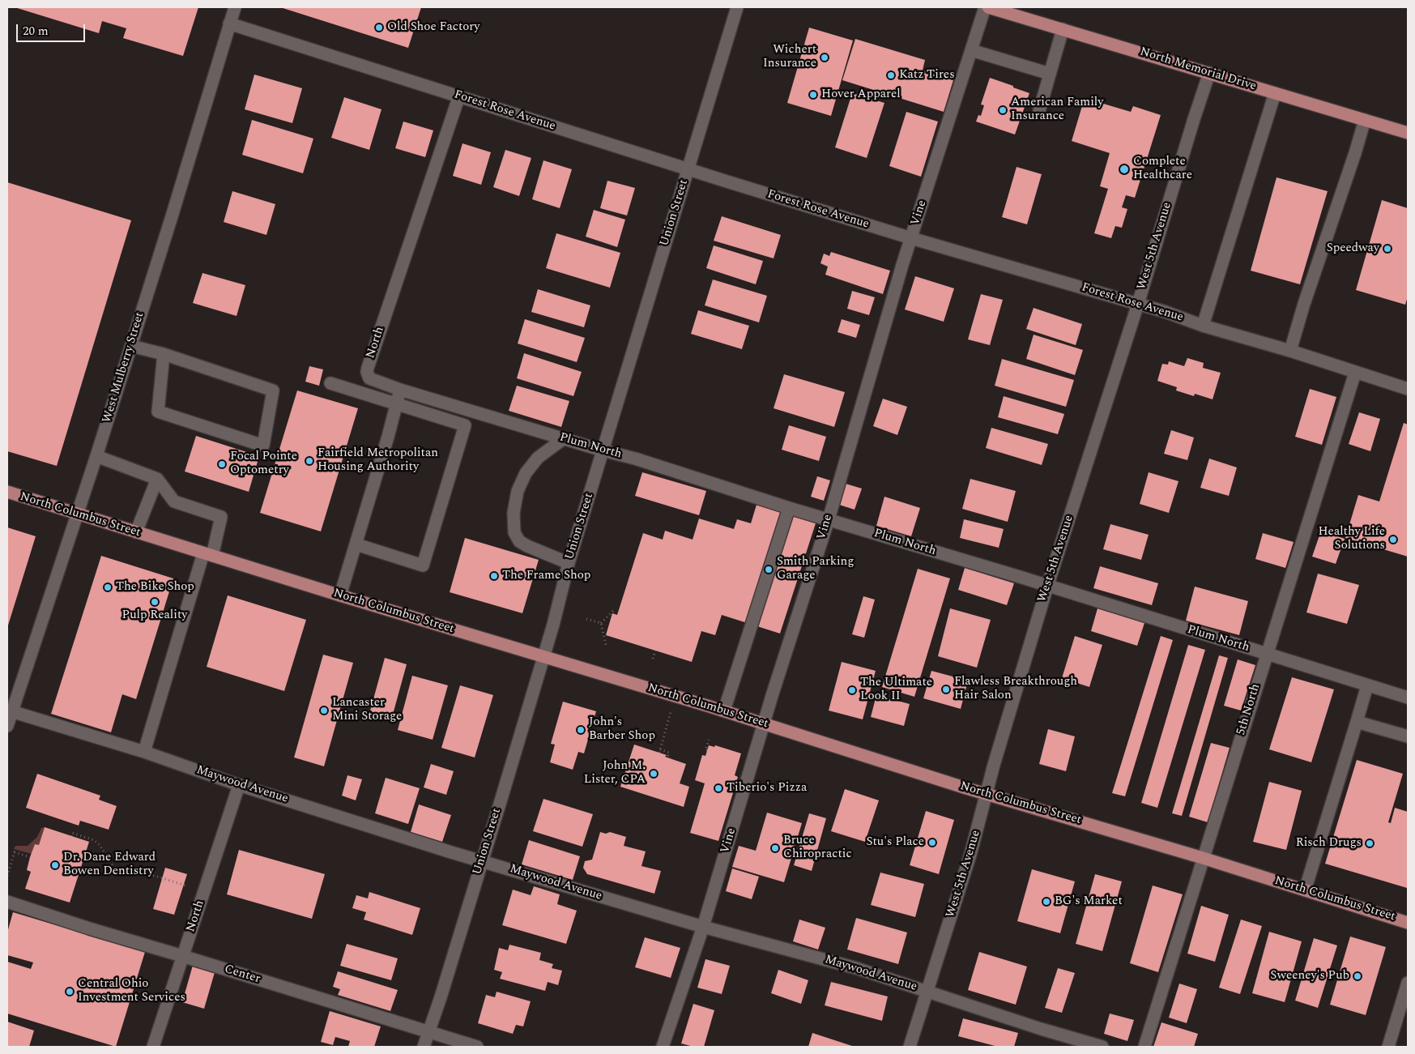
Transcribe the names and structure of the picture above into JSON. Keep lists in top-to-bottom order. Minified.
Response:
{"streets":{"main road":["North Memorial Drive","North Columbus Street"],"street":["Forest Rose Avenue","Union Street","Vine","West 5th Avenue","North","West Mulberry Street","Plum North","5th North","Maywood Avenue","Center"]},"crossings":[["North Memorial Drive","West 5th Avenue"],["Forest Rose Avenue","Union Street"],["Forest Rose Avenue","Vine"],["Forest Rose Avenue","West 5th Avenue"],["Forest Rose Avenue","North"],["Forest Rose Avenue","West Mulberry Street"],["Forest Rose Avenue","5th North"],["Union Street","Plum North"],["Union Street","North Columbus Street"],["Union Street","Maywood Avenue"],["Union Street","Center"],["Vine","Plum North"],["Vine","North Columbus Street"],["Vine","Maywood Avenue"],["West 5th Avenue","Plum North"],["West 5th Avenue","North Columbus Street"],["West 5th Avenue","Maywood Avenue"],["North","Plum North"],["North","Maywood Avenue"],["North","Center"],["West Mulberry Street","North Columbus Street"],["West Mulberry Street","Maywood Avenue"],["Plum North","5th North"],["North Columbus Street","5th North"]],"places":["Old Shoe Factory","Wichert Insurance","Katz Tires","Hover Apparel","American Family Insurance","Complete Healthcare","Speedway","Fairfield Metropolitan Housing Authority","Focal Pointe Optometry","Healthy Life Solutions","Smith Parking Garage","The Frame Shop","The Bike Shop","Pulp Reality","Flawless Breakthrough Hair Salon","The Ultimate Look II","Lancaster Mini Storage","John's Barber Shop","John M. Lister, CPA","Tiberio's Pizza","Stu's Place","Risch Drugs","Bruce Chiropractic","Dr. Dane Edward Bowen Dentistry","BG's Market","Sweeney's Pub","Central Ohio Investment Services"],"scale_bar":"20 m"}
